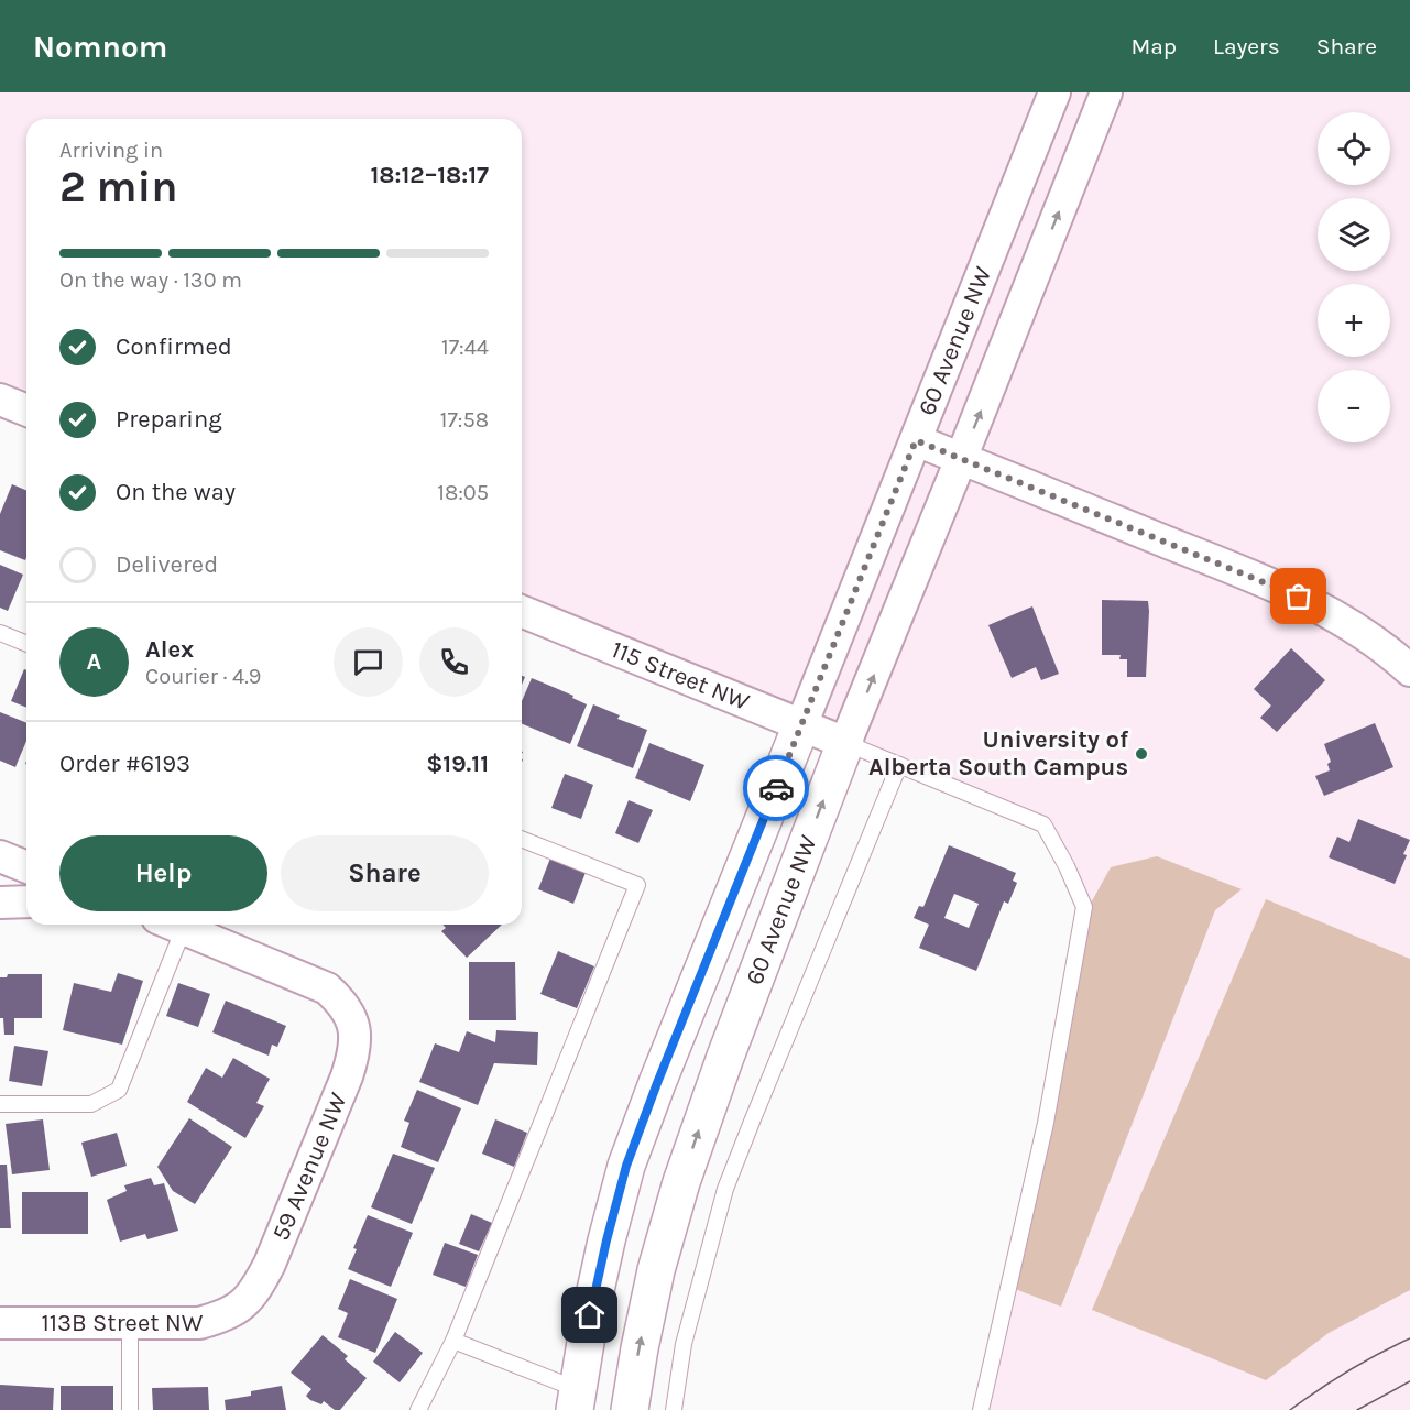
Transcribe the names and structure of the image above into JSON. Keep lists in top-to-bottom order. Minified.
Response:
{"streets":{"street":["60 Avenue NW","115 Street NW","59 Avenue NW","113B Street NW"]},"crossings":[["60 Avenue NW","115 Street NW"],["59 Avenue NW","113B Street NW"]],"places":["University of Alberta South Campus"],"page":{"header":"Nomnom","nav":["Map","Layers","Share"],"map_buttons":["+","−"],"heading":["2 min","Arriving in","18:12–18:17"],"panel":["Alex","Courier · 4.9","Order #6193","$19.11"],"bar":"On the way · 130 m","list":[["Confirmed","17:44"],["Preparing","17:58"],["On the way","18:05"],"Delivered"],"round":"A","buttons":["Help","Share"]}}
